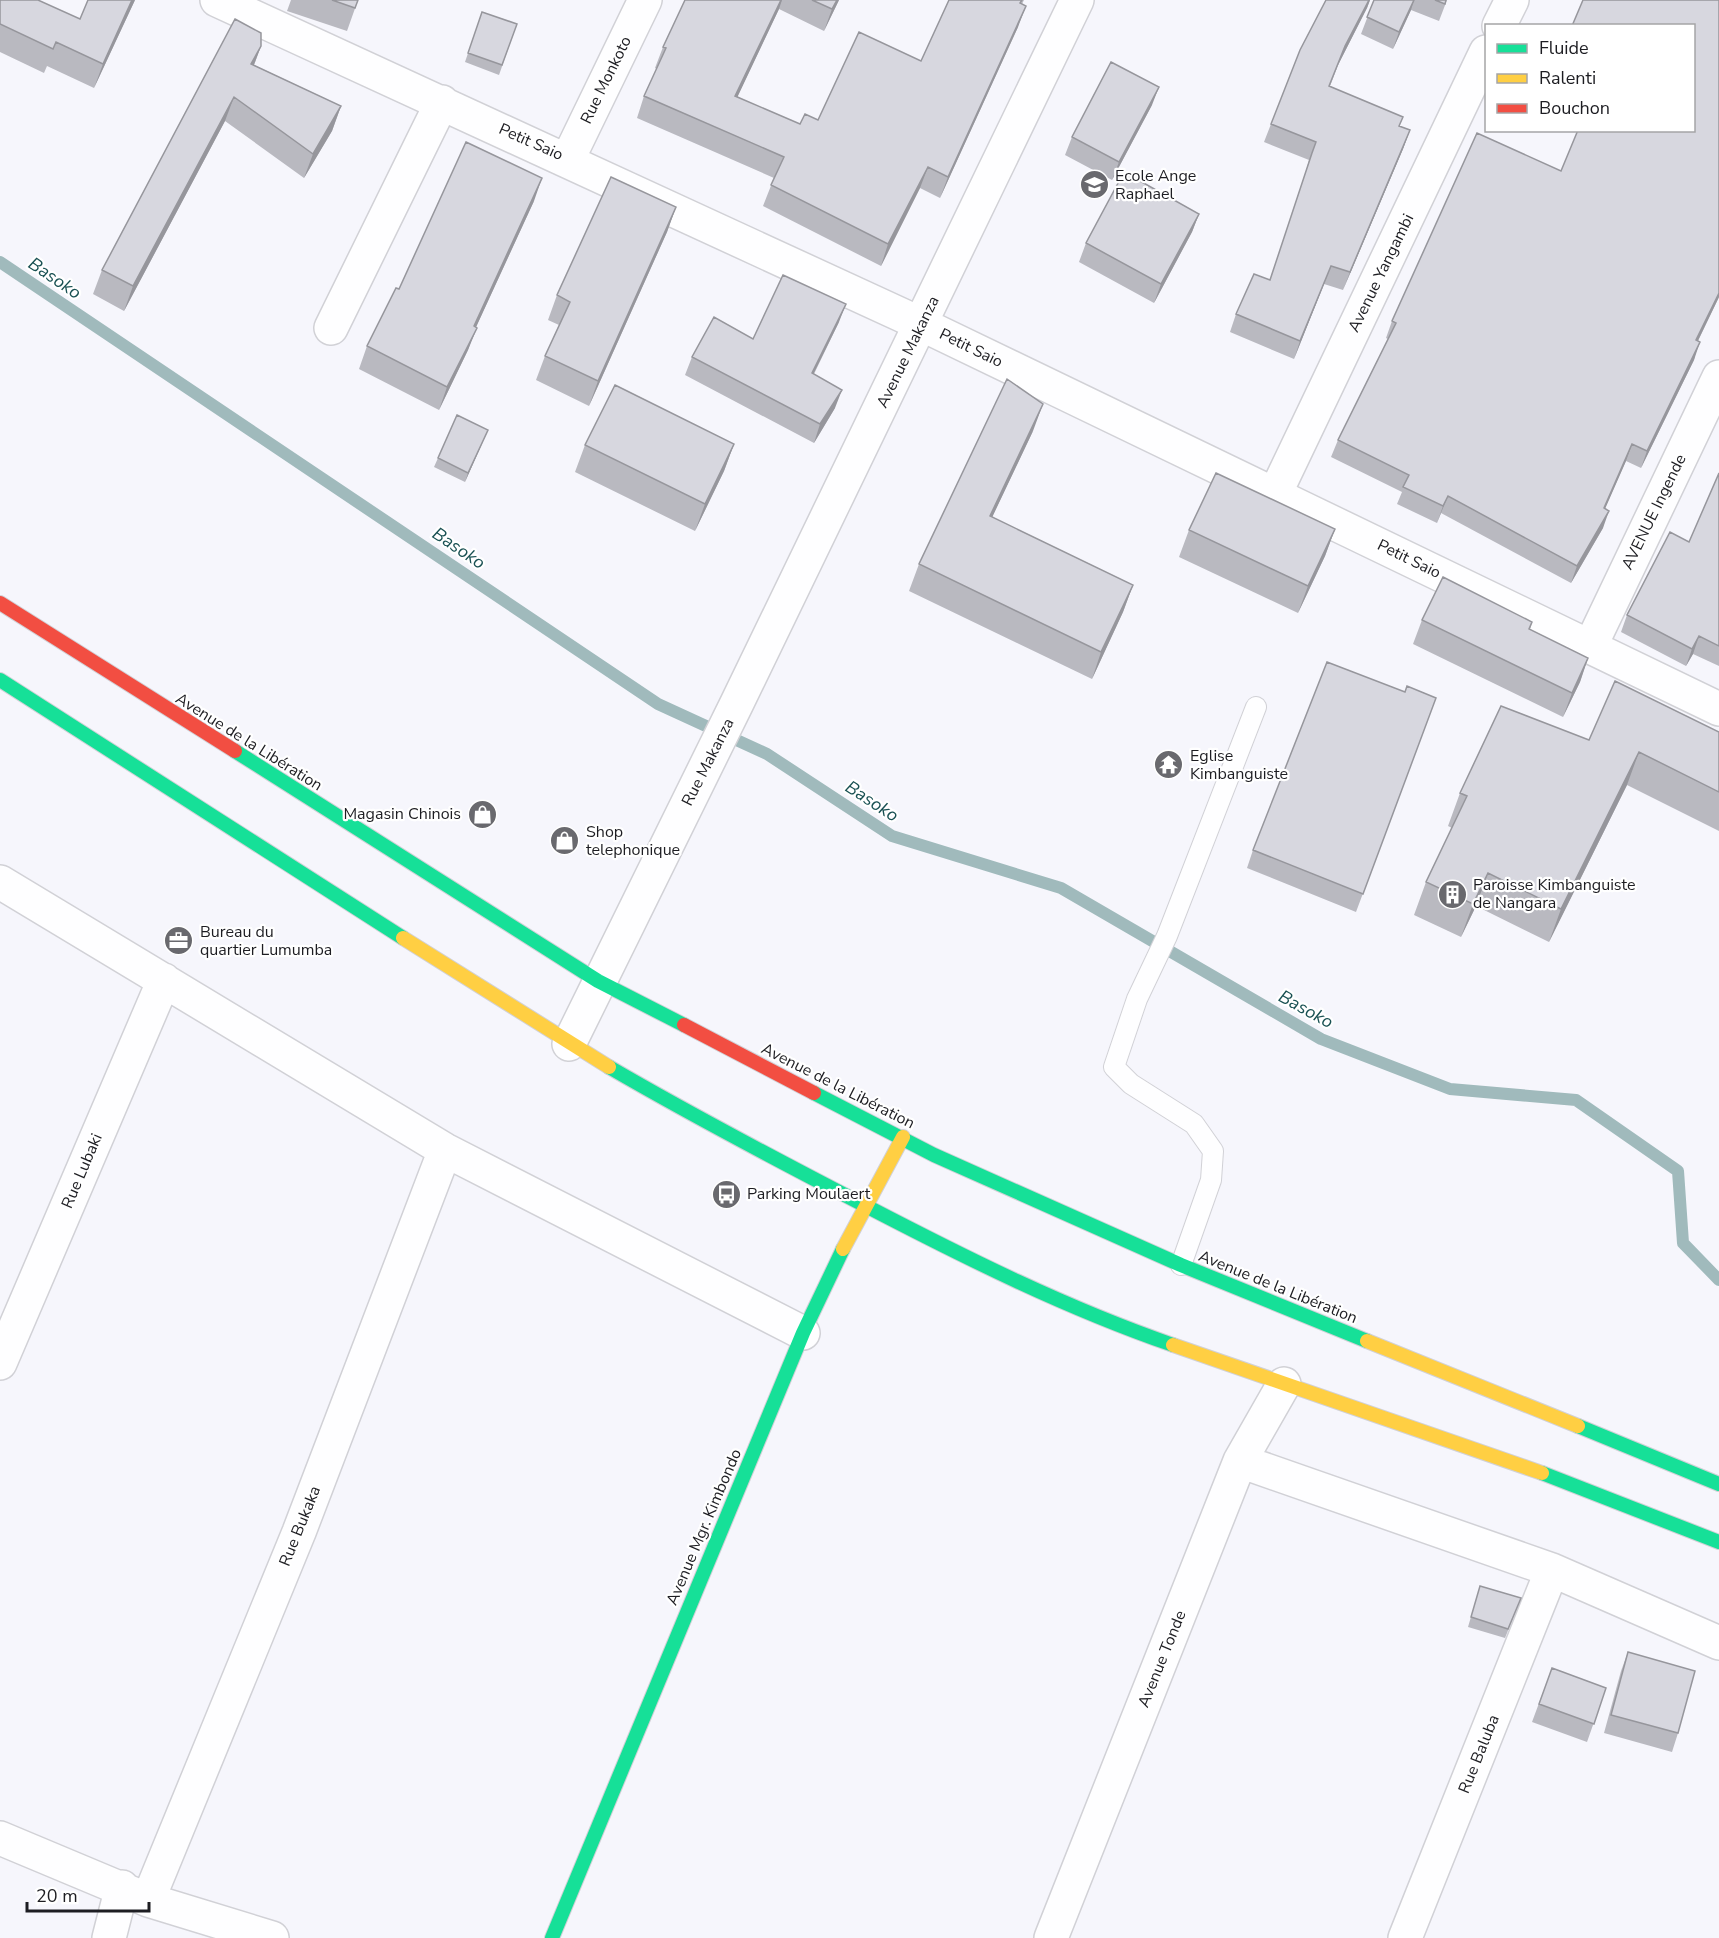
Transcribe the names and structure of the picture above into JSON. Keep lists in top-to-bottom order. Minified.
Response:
{"streets":{"main road":["Avenue de la Libération","Avenue Mgr. Kimbondo"],"street":["Rue Monkoto","Petit Saio","Avenue Yangambi","Avenue Makanza","AVENUE Ingende","Rue Makanza","Rue Lubaki","Rue Bukaka","Avenue Tonde","Rue Baluba"]},"crossings":[["Rue Monkoto","Petit Saio"],["Petit Saio","Avenue Yangambi"],["Petit Saio","Avenue Makanza"],["Petit Saio","AVENUE Ingende"],["Avenue Makanza","Rue Makanza"],["Avenue de la Libération","Rue Makanza"],["Avenue de la Libération","Avenue Mgr. Kimbondo"]],"water":["Basoko"],"places":{"school or university":["Ecole Ange Raphael"],"temple":["Eglise Kimbanguiste"],"shop":["Magasin Chinois","Shop telephonique"],"building":["Paroisse Kimbanguiste de Nangara"],"office":["Bureau du quartier Lumumba"],"bus stop":["Parking Moulaert"]},"legend":["Fluide","Ralenti","Bouchon"],"scale_bar":"20 m"}
